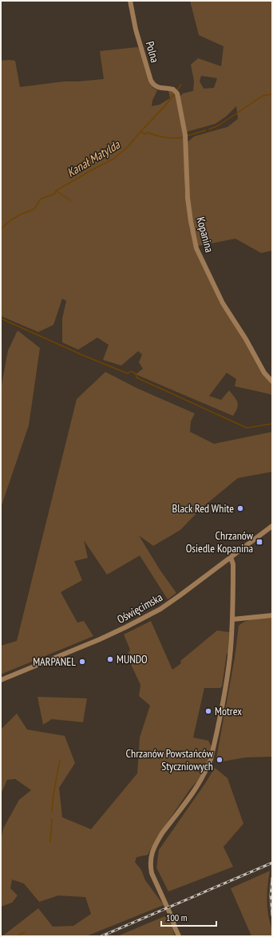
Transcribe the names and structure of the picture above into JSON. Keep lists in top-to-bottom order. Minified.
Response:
{"streets":{"street":["Polna","Kopanina","Oświęcimska"]},"crossings":[["Polna","Kopanina"]],"water":["Kanał Matylda"],"places":{"other":["Black Red White","MUNDO","MARPANEL","Motrex","Chrzanów Powstańców Styczniowych"],"transit":["Chrzanów Osiedle Kopanina"]},"scale_bar":"100 m"}
